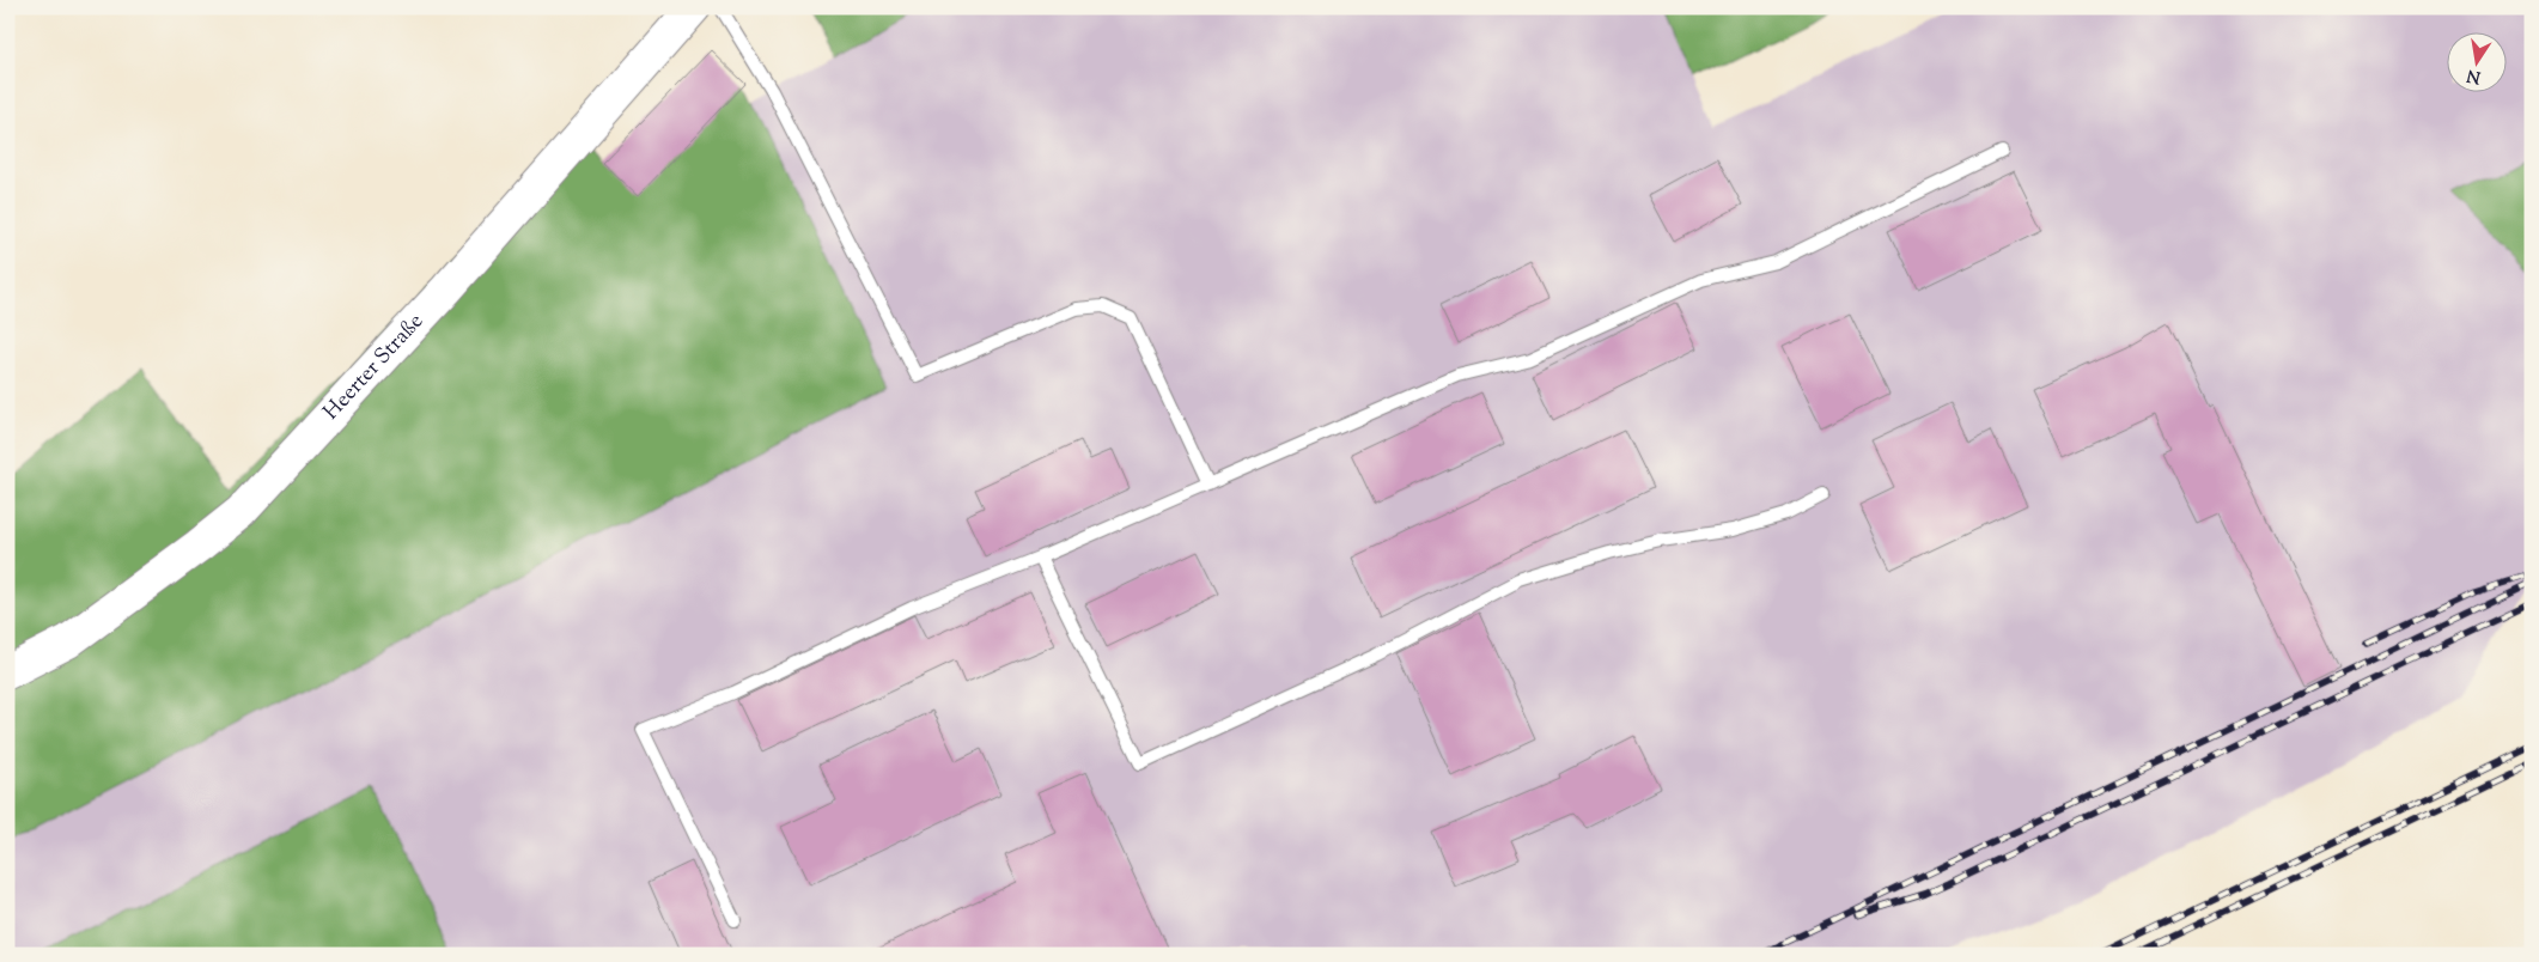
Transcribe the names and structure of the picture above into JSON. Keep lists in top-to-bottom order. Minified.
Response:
{"streets":{"main road":["Heerter Straße"]},"north":"bottom"}
